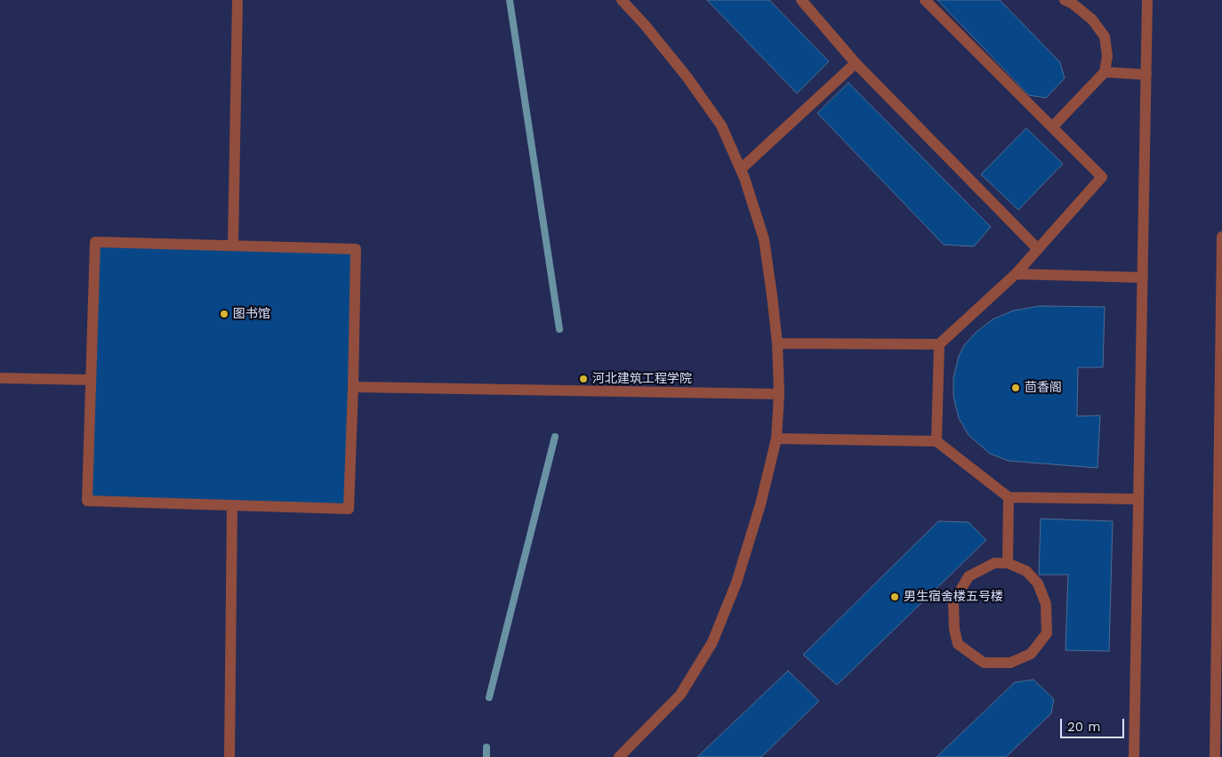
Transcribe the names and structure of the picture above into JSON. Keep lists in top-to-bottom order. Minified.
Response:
{"places":["图书馆","河北建筑工程学院","茴香阁","男生宿舍楼五号楼"],"scale_bar":"20 m"}
